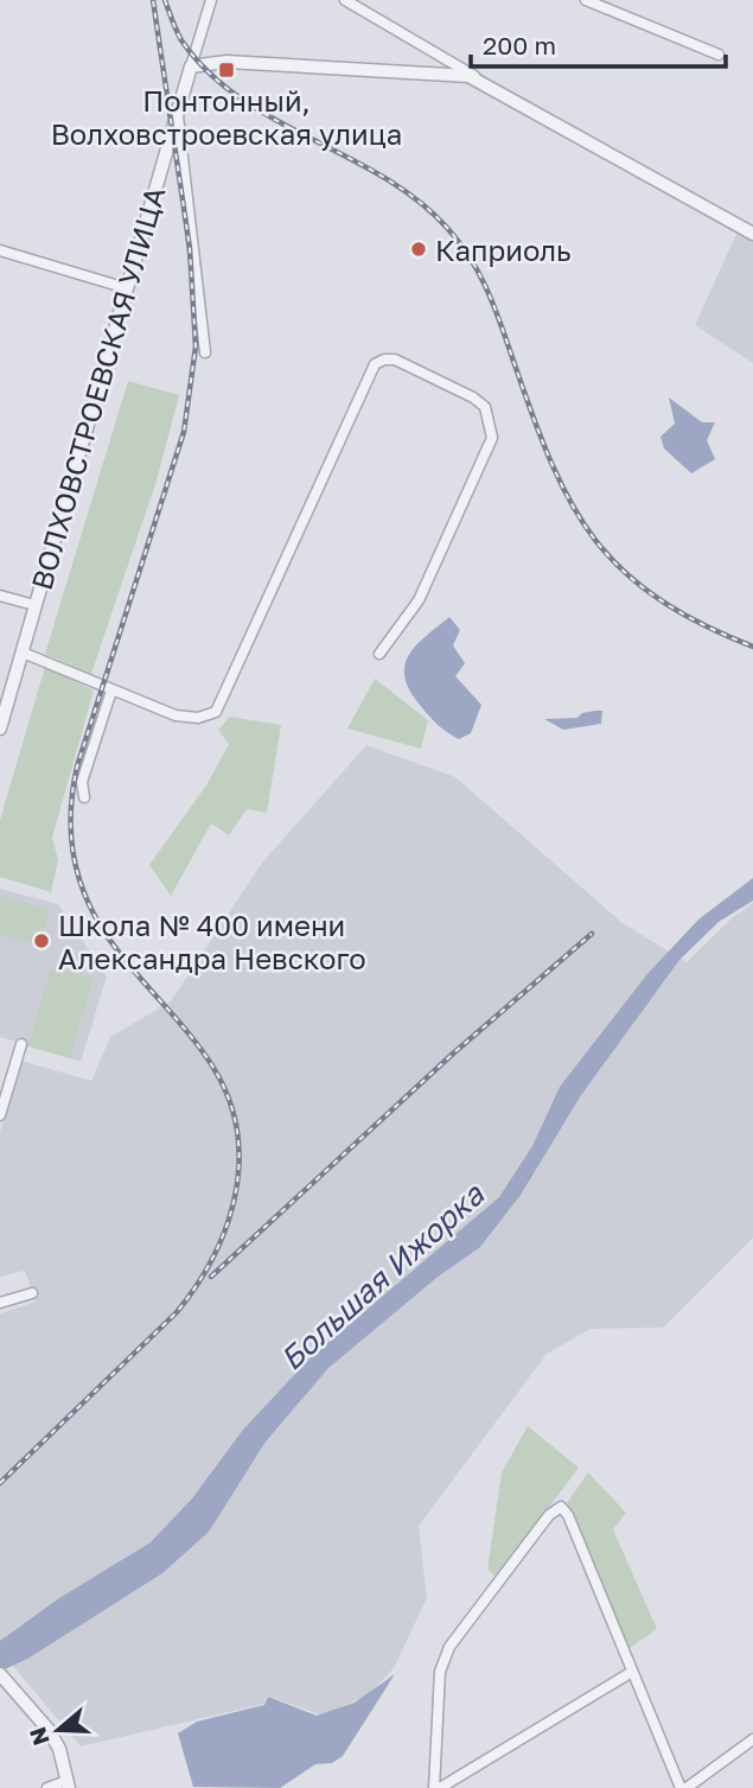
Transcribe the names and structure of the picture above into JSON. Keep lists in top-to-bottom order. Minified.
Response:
{"streets":{"street":["ВОЛХОВСТРОЕВСКАЯ УЛИЦА"]},"water":["Большая Ижорка"],"places":{"transit":["Понтонный, Волховстроевская улица"],"other":["Каприоль","Школа № 400 имени Александра Невского"]},"scale_bar":"200 m","north":"left"}
